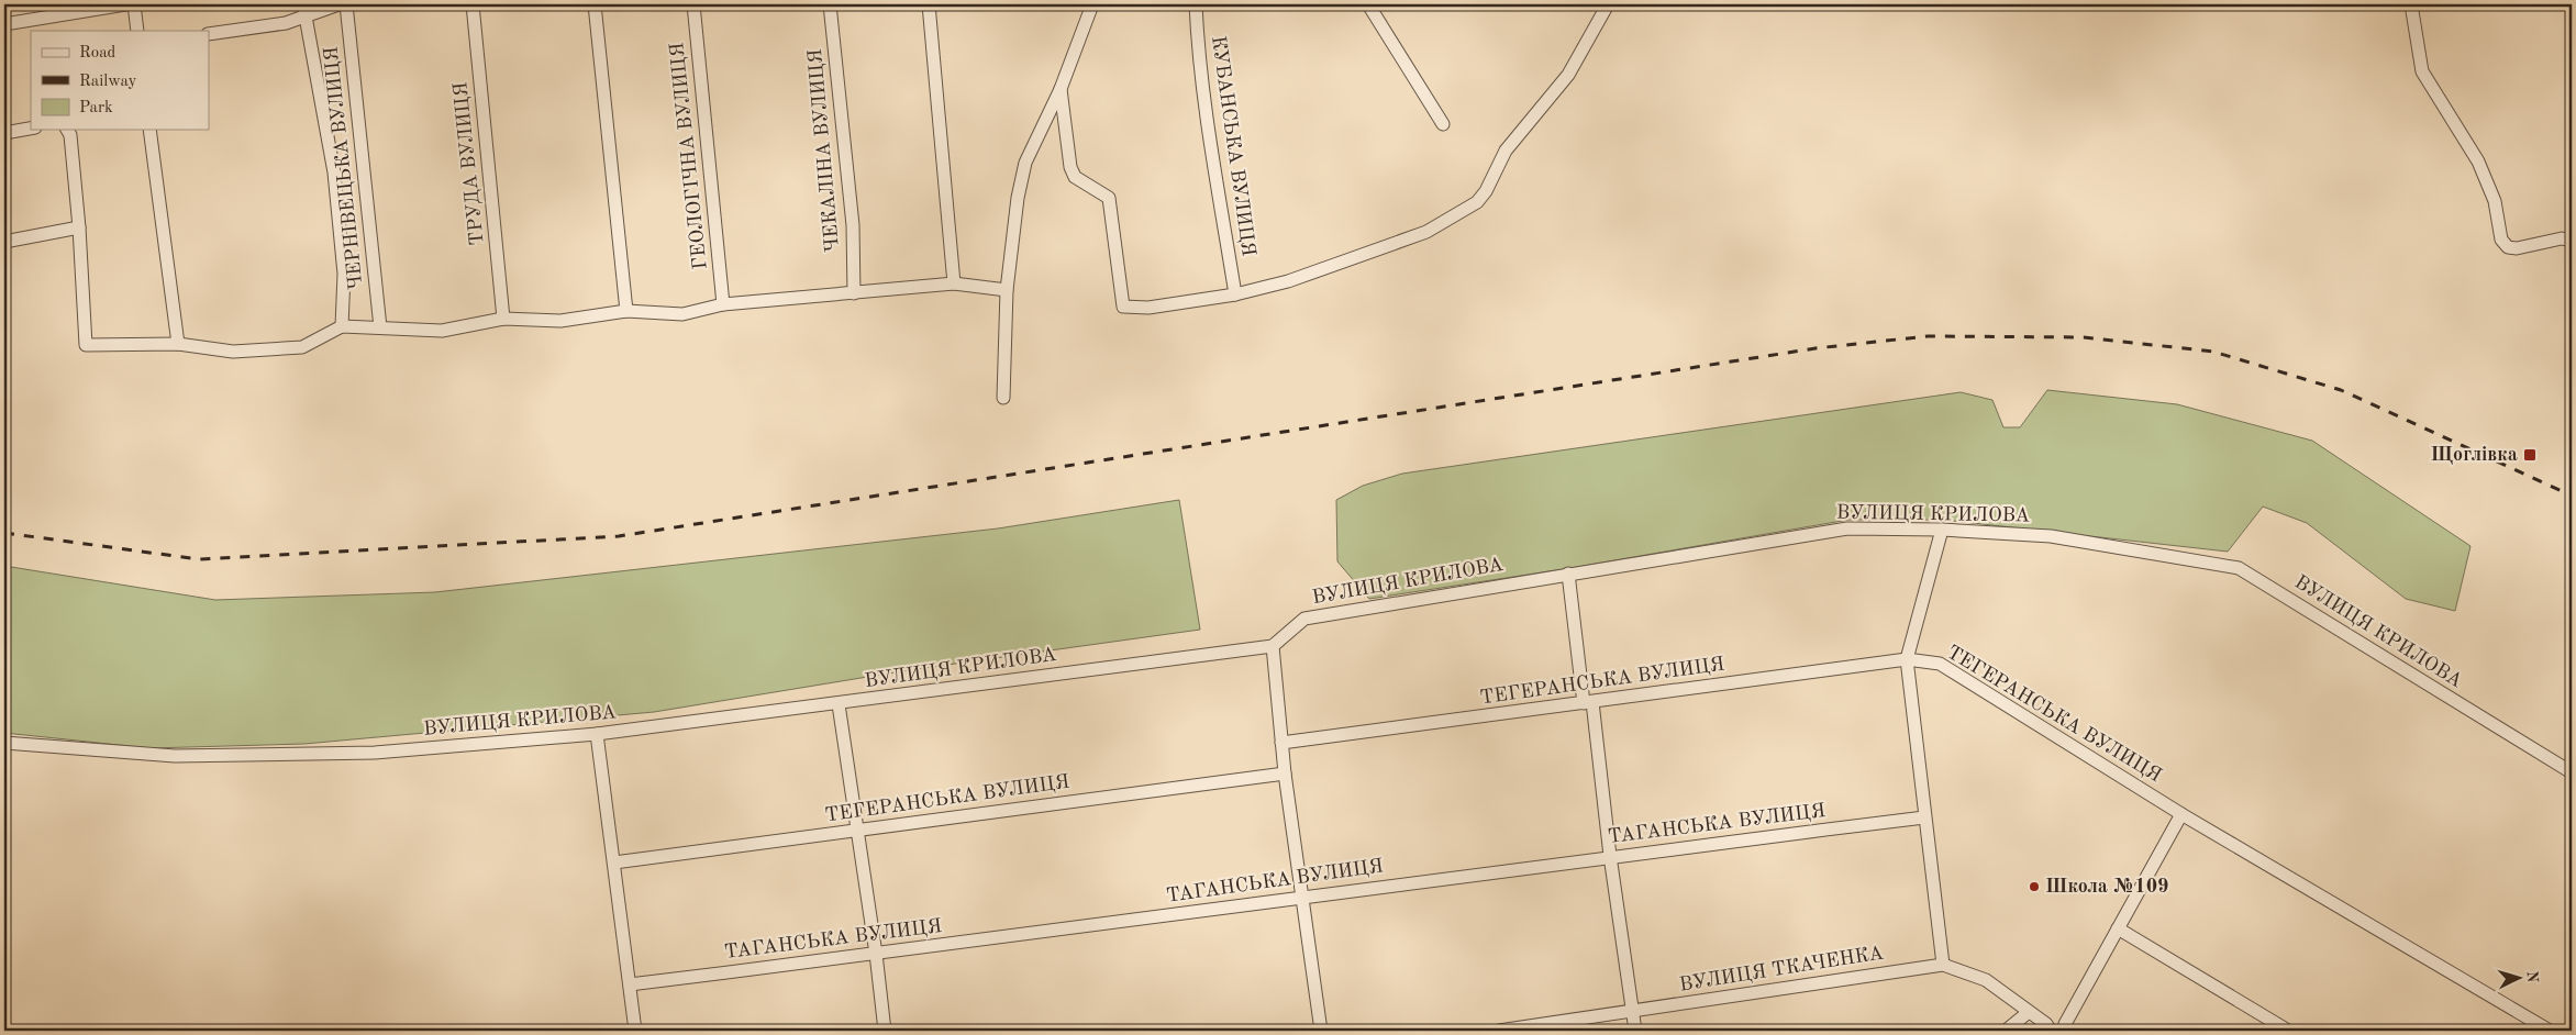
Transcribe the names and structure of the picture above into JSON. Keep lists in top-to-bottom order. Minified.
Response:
{"streets":{"street":["КУБАНСЬКА ВУЛИЦЯ","ЧЕКАЛІНА ВУЛИЦЯ","ГЕОЛОГІЧНА ВУЛИЦЯ","ТРУДА ВУЛИЦЯ","ЧЕРНІВЕЦЬКА ВУЛИЦЯ","ВУЛИЦЯ КРИЛОВА","ТЕГЕРАНСЬКА ВУЛИЦЯ","ТАГАНСЬКА ВУЛИЦЯ","ВУЛИЦЯ ТКАЧЕНКА"]},"places":{"transit":["Щоглівка"],"other":["Школа №109"]},"legend":["Road","Railway","Park"],"north":"right"}
